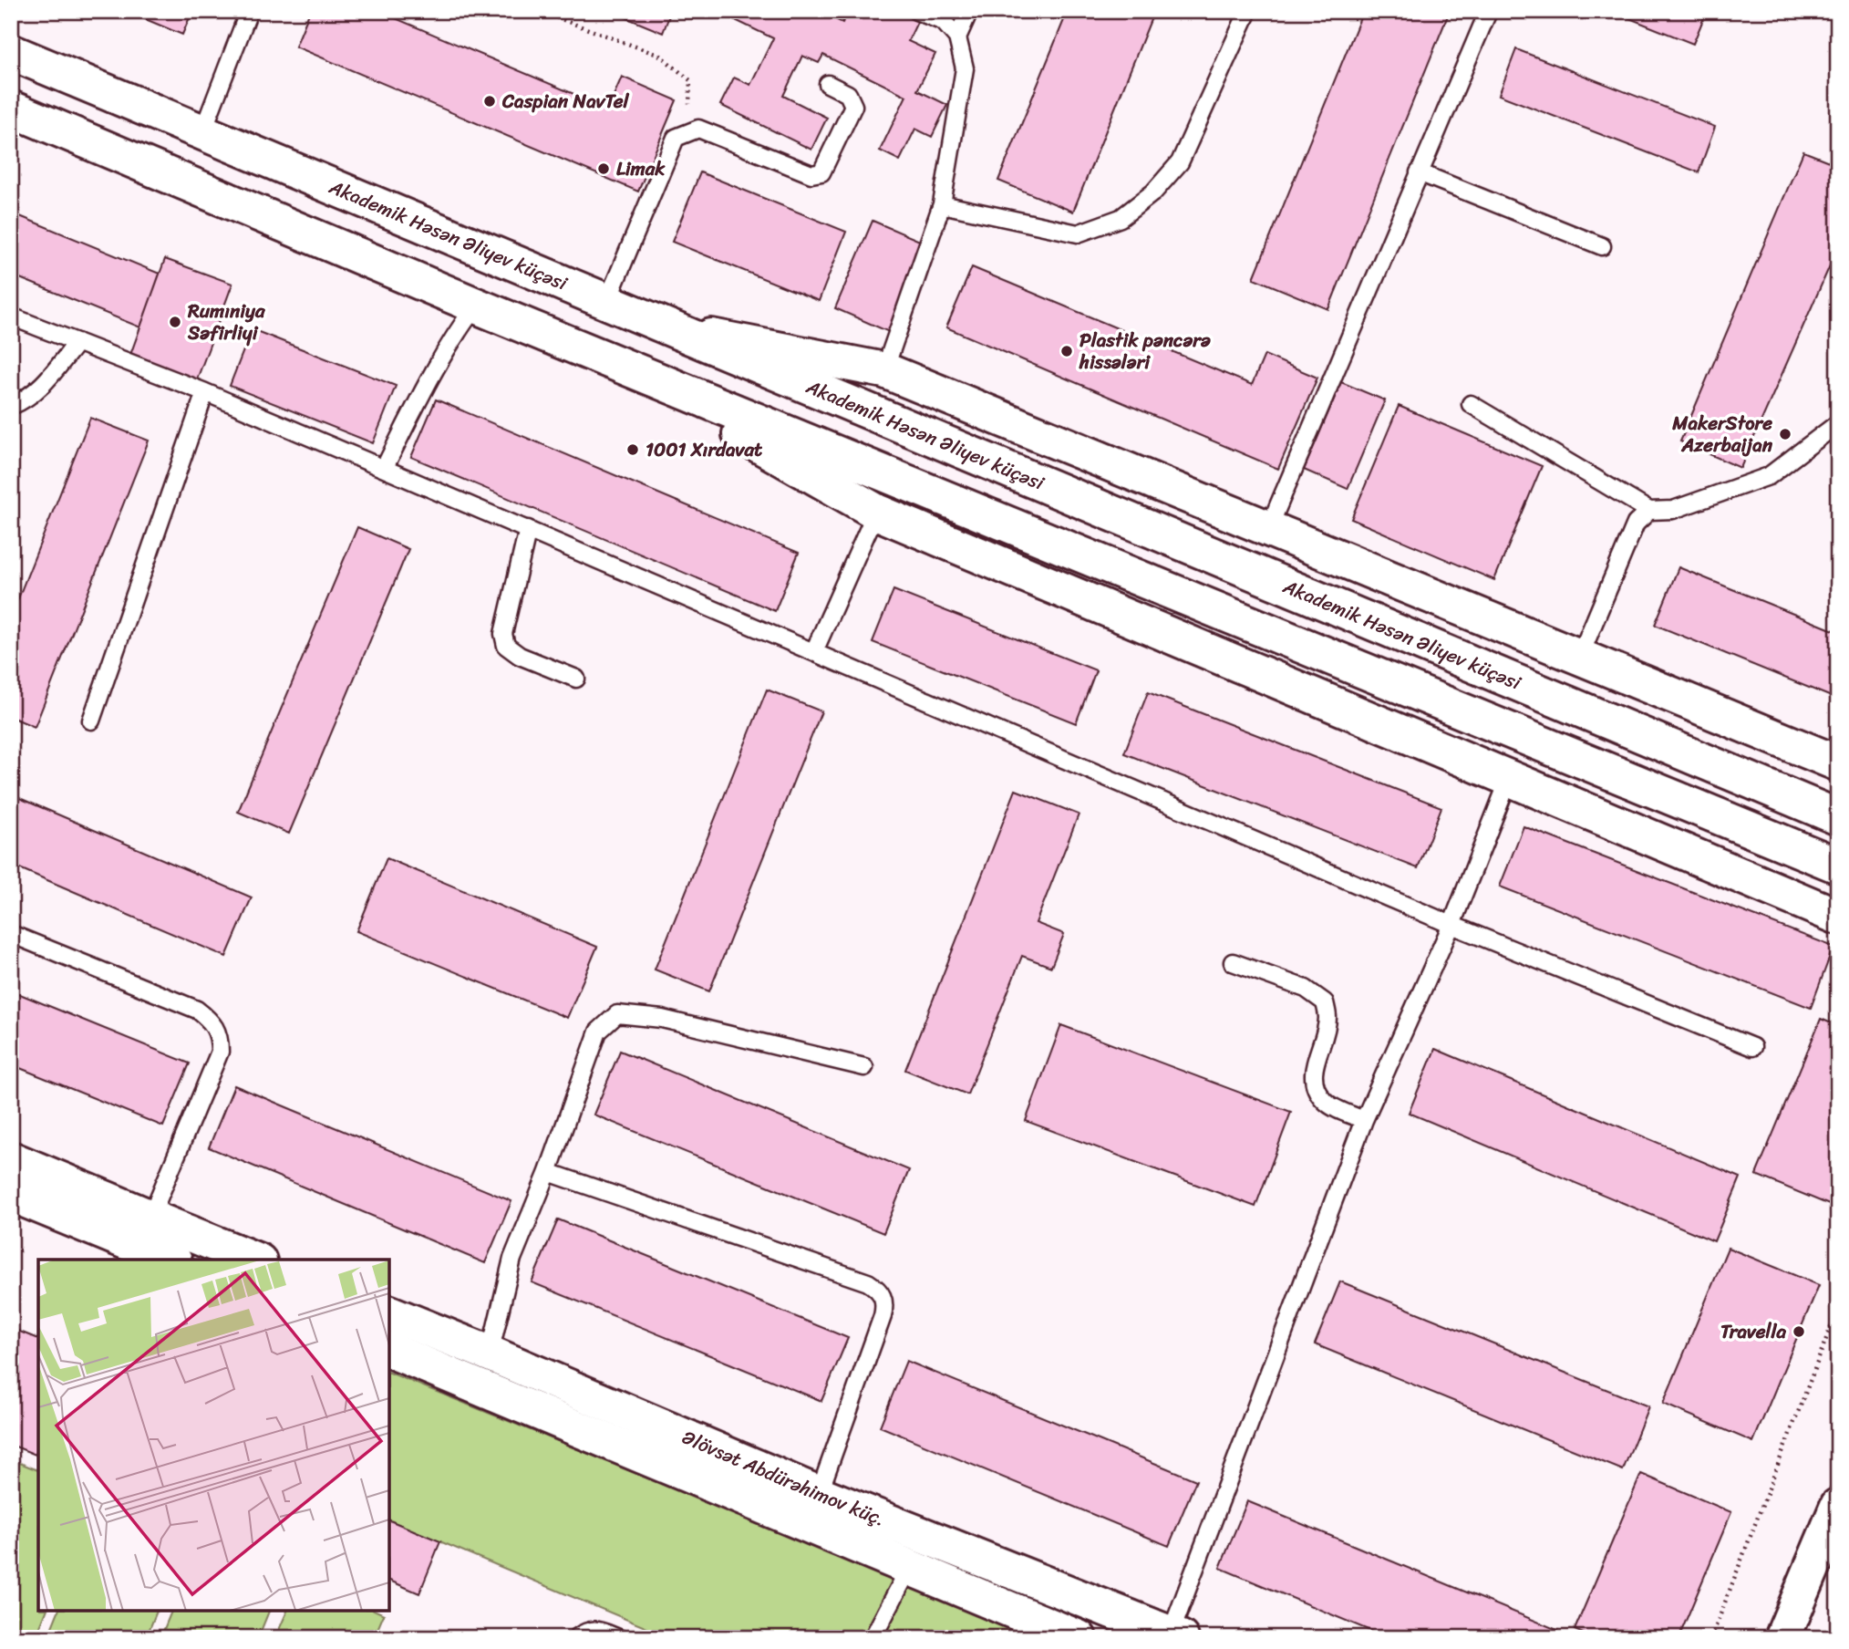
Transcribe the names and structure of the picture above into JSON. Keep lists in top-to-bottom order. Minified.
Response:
{"streets":{"main road":["Akademik Həsən Əliyev küçəsi","Əlövsət Abdürəhimov küç."]},"places":["Caspian NavTel","Limak","Rumıniya Səfirliyi","Plastik pəncərə hissələri","MakerStore Azerbaijan","1001 Xırdavat","Travella"]}
